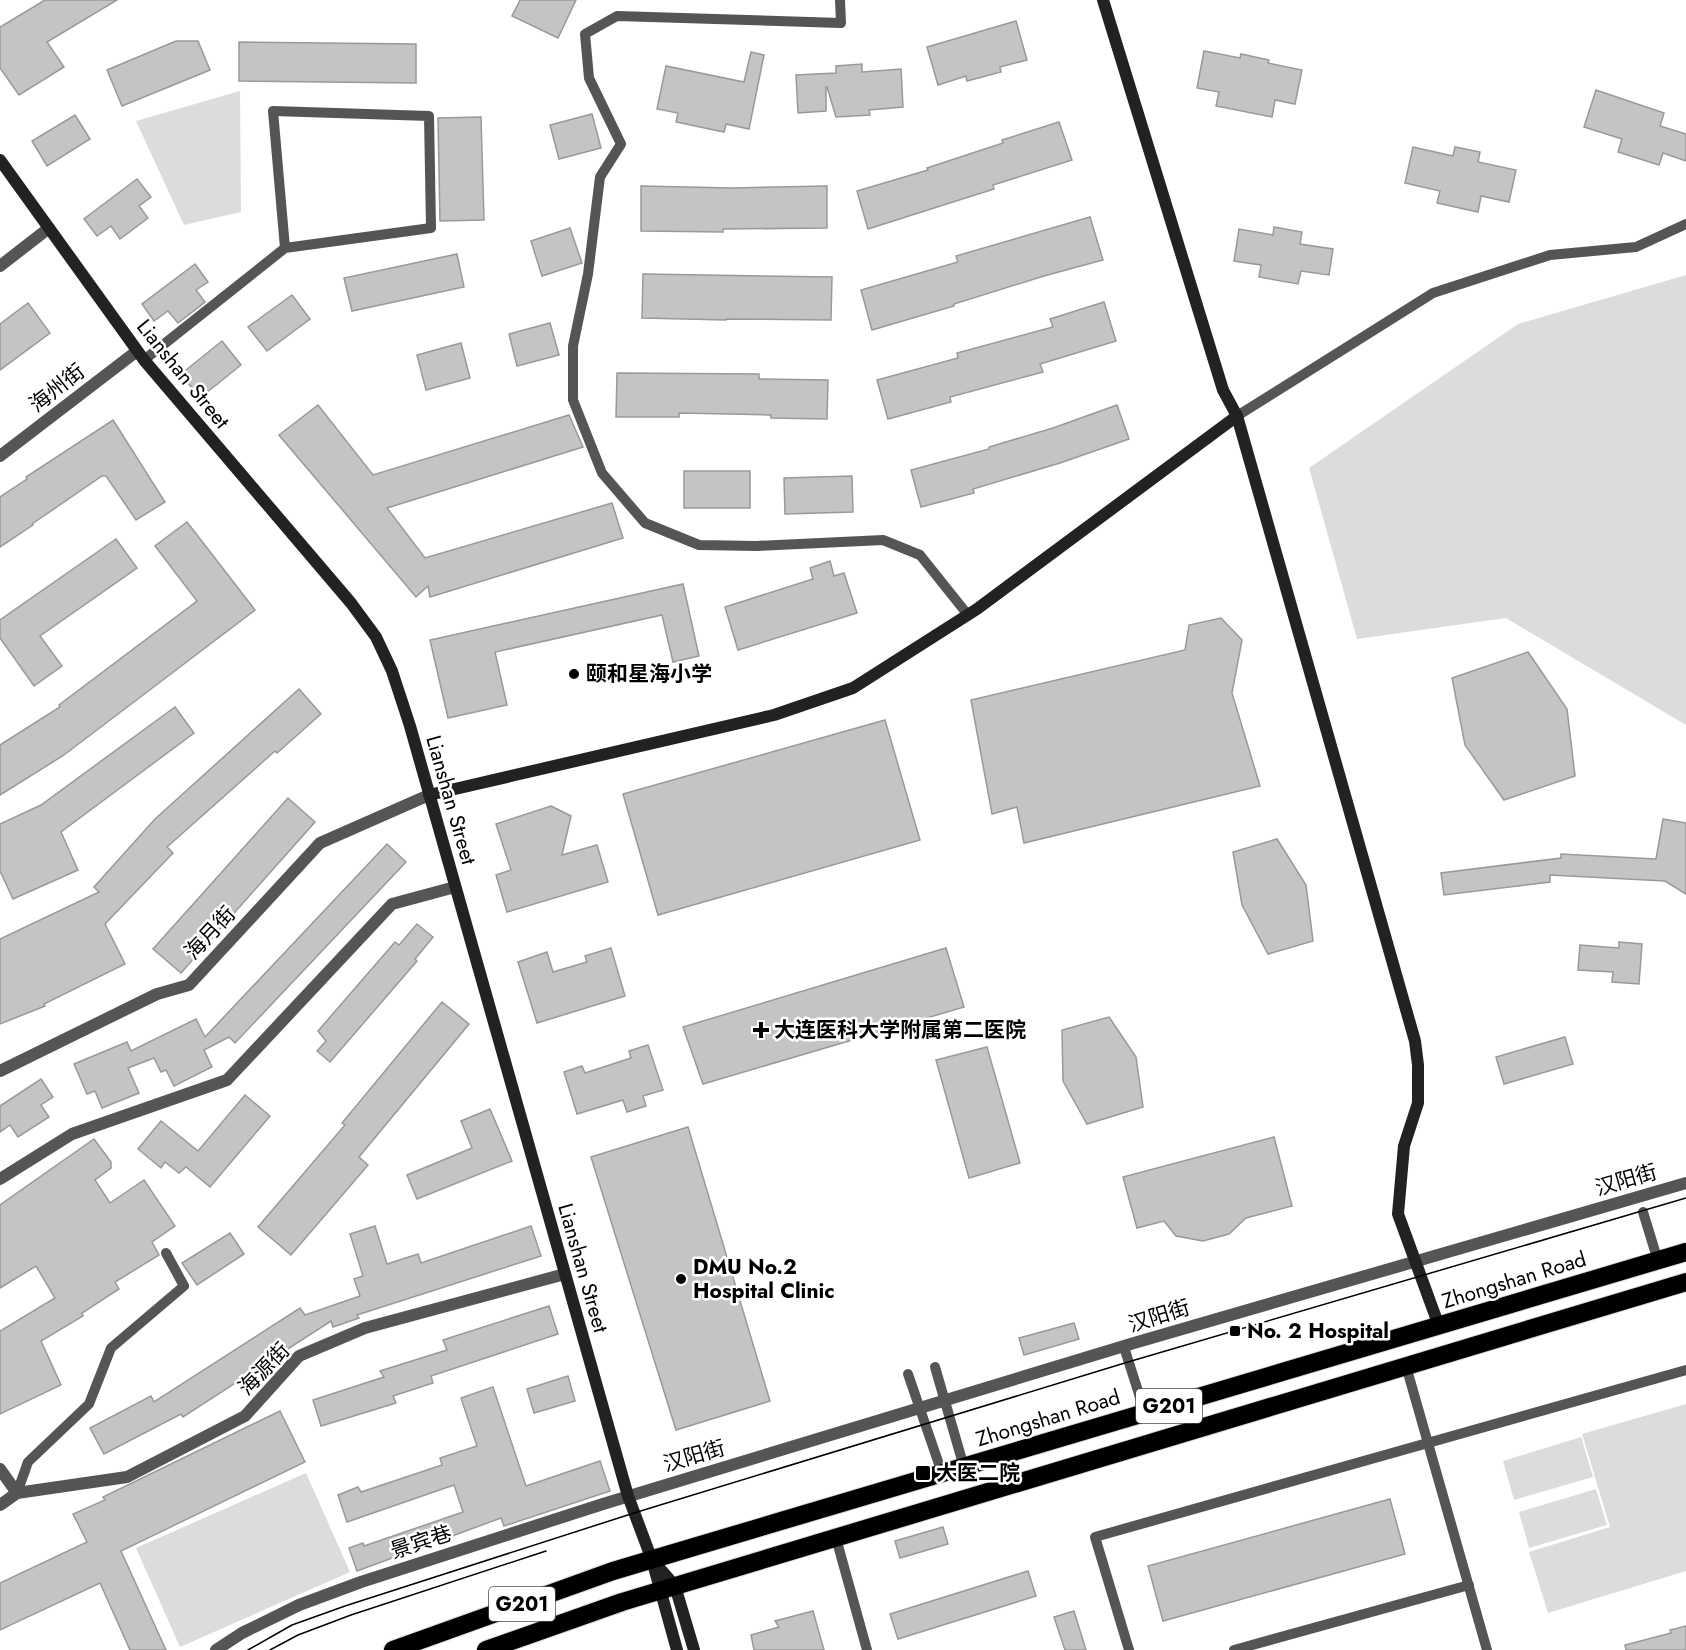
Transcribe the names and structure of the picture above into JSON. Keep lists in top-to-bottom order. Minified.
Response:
{"streets":{"highway":["Zhongshan Road","G201"],"street":["Lianshan Street","海州街","海月街","汉阳街","海源街","景宾巷"]},"crossings":[["Lianshan Street","海州街"],["Lianshan Street","海月街"],["Lianshan Street","Zhongshan Road"],["Lianshan Street","海源街"],["Lianshan Street","G201"],["Lianshan Street","景宾巷"],["汉阳街","景宾巷"]],"places":{"other":["颐和星海小学","DMU No.2 Hospital Clinic"],"health":["大连医科大学附属第二医院"],"transit":["No. 2 Hospital","大医二院"]}}
